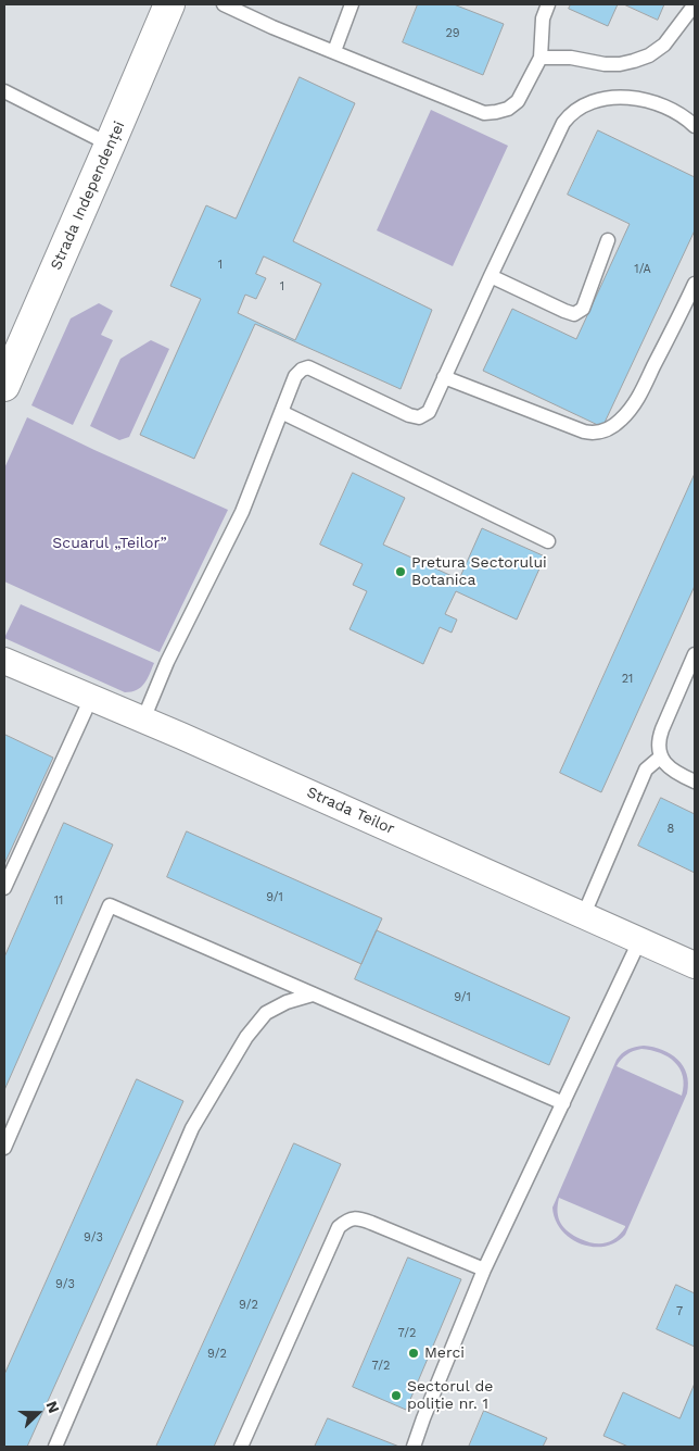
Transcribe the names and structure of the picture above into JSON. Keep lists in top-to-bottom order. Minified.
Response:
{"streets":{"main road":["Strada Independenței"],"street":["Strada Teilor"]},"parks":["Scuarul „Teilor”"],"places":["Pretura Sectorului Botanica","Merci","Sectorul de poliție nr. 1"],"house_numbers":["29","1","1/A","1","21","8","9/1","11","9/1","9/3","9/3","9/2","7","7/2","9/2","7/2"],"north":"right"}
